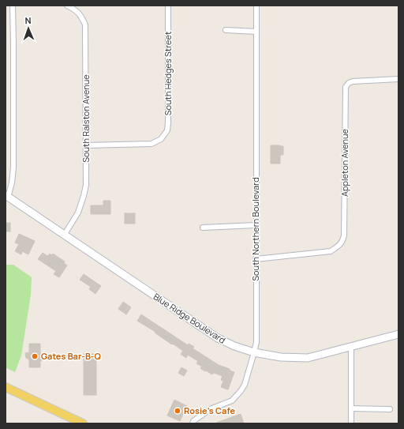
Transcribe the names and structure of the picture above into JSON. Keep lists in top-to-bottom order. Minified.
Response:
{"streets":{"street":["South Hedges Street","South Ralston Avenue","Appleton Avenue","South Northern Boulevard","Blue Ridge Boulevard"]},"crossings":[["South Hedges Street","South Ralston Avenue"],["South Ralston Avenue","Blue Ridge Boulevard"],["Appleton Avenue","South Northern Boulevard"],["South Northern Boulevard","Blue Ridge Boulevard"]],"places":["Gates Bar-B-Q","Rosie's Cafe"],"north":"top"}
